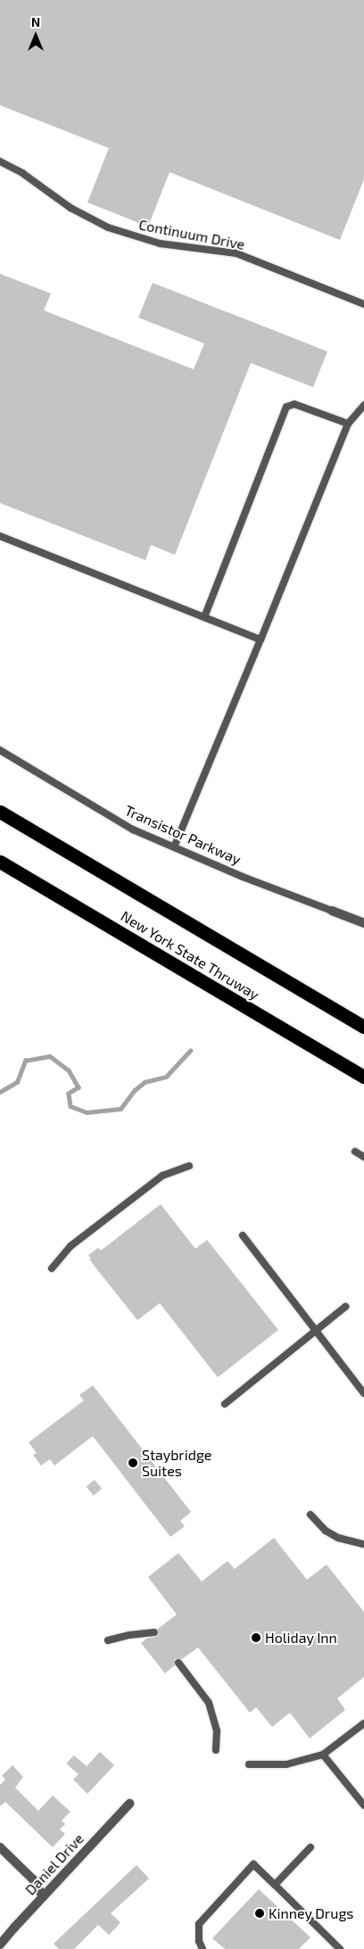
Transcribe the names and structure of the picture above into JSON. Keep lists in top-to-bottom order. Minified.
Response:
{"streets":{"highway":["New York State Thruway"],"street":["Transistor Parkway","Daniel Drive"],"lane":["Continuum Drive"]},"places":["Staybridge Suites","Holiday Inn","Kinney Drugs"],"north":"top"}
